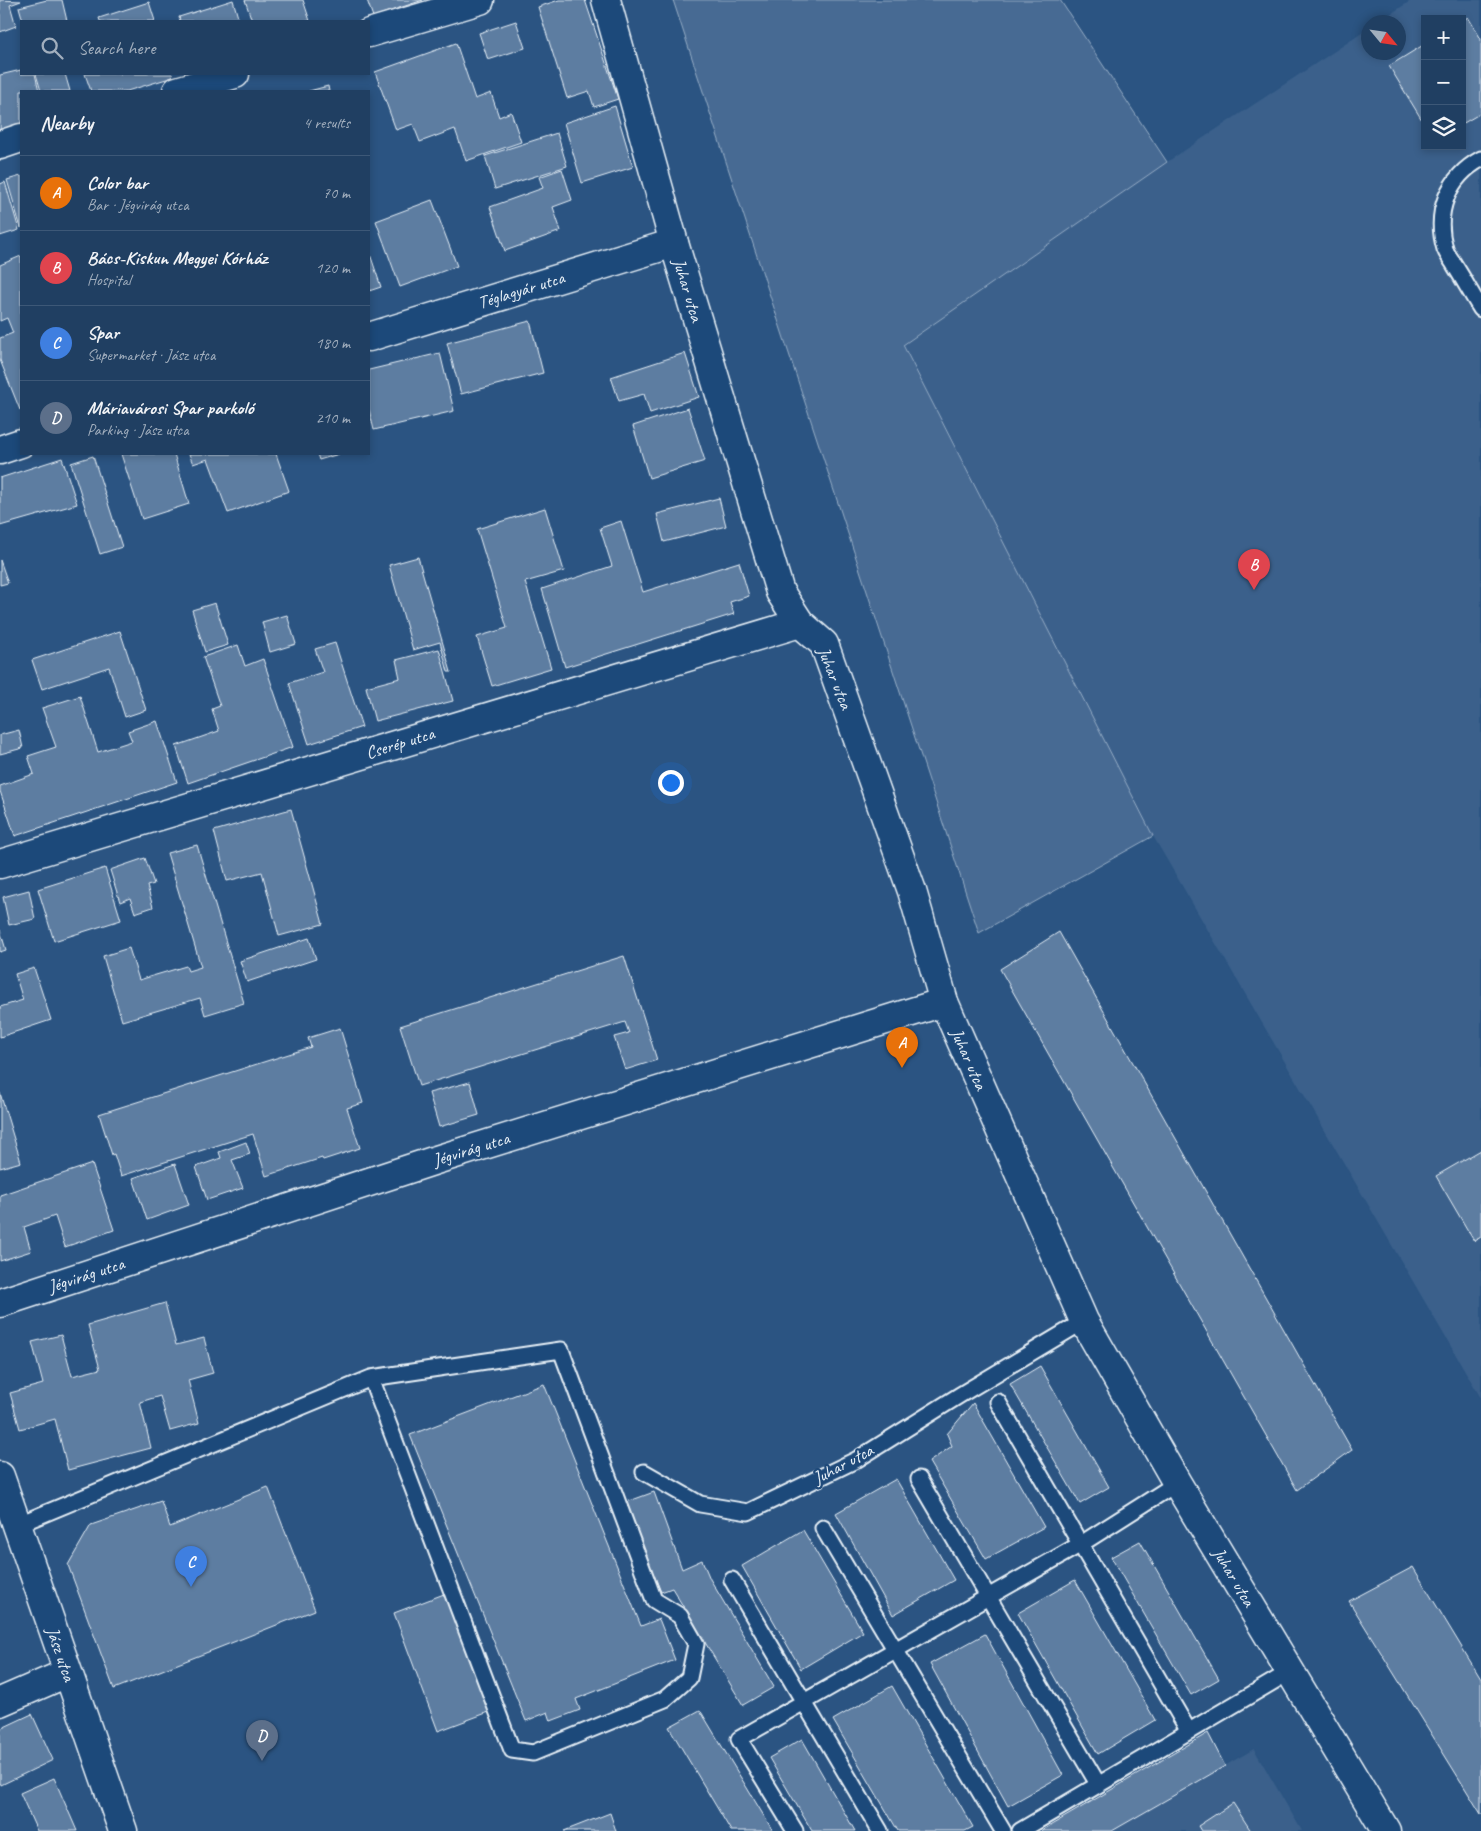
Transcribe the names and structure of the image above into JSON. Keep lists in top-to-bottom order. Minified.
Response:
{"streets":{"street":["Téglagyár utca","Juhar utca","Cserép utca","Jégvirág utca","Jász utca"]},"crossings":[["Téglagyár utca","Juhar utca"],["Juhar utca","Cserép utca"],["Juhar utca","Jégvirág utca"]],"north":"bottom right","page":{"map_buttons":["+","−"],"search":"Search here","heading":["Nearby","4 results"],"list":[{"mark":"A","name":"Color bar","note":"Bar · Jégvirág utca","value":"70 m"},{"mark":"B","name":"Bács-Kiskun Megyei Kórház","note":"Hospital","value":"120 m"},{"mark":"C","name":"Spar","note":"Supermarket · Jász utca","value":"180 m"},{"mark":"D","name":"Máriavárosi Spar parkoló","note":"Parking · Jász utca","value":"210 m"}],"pins":["B","A","C","D"]}}
